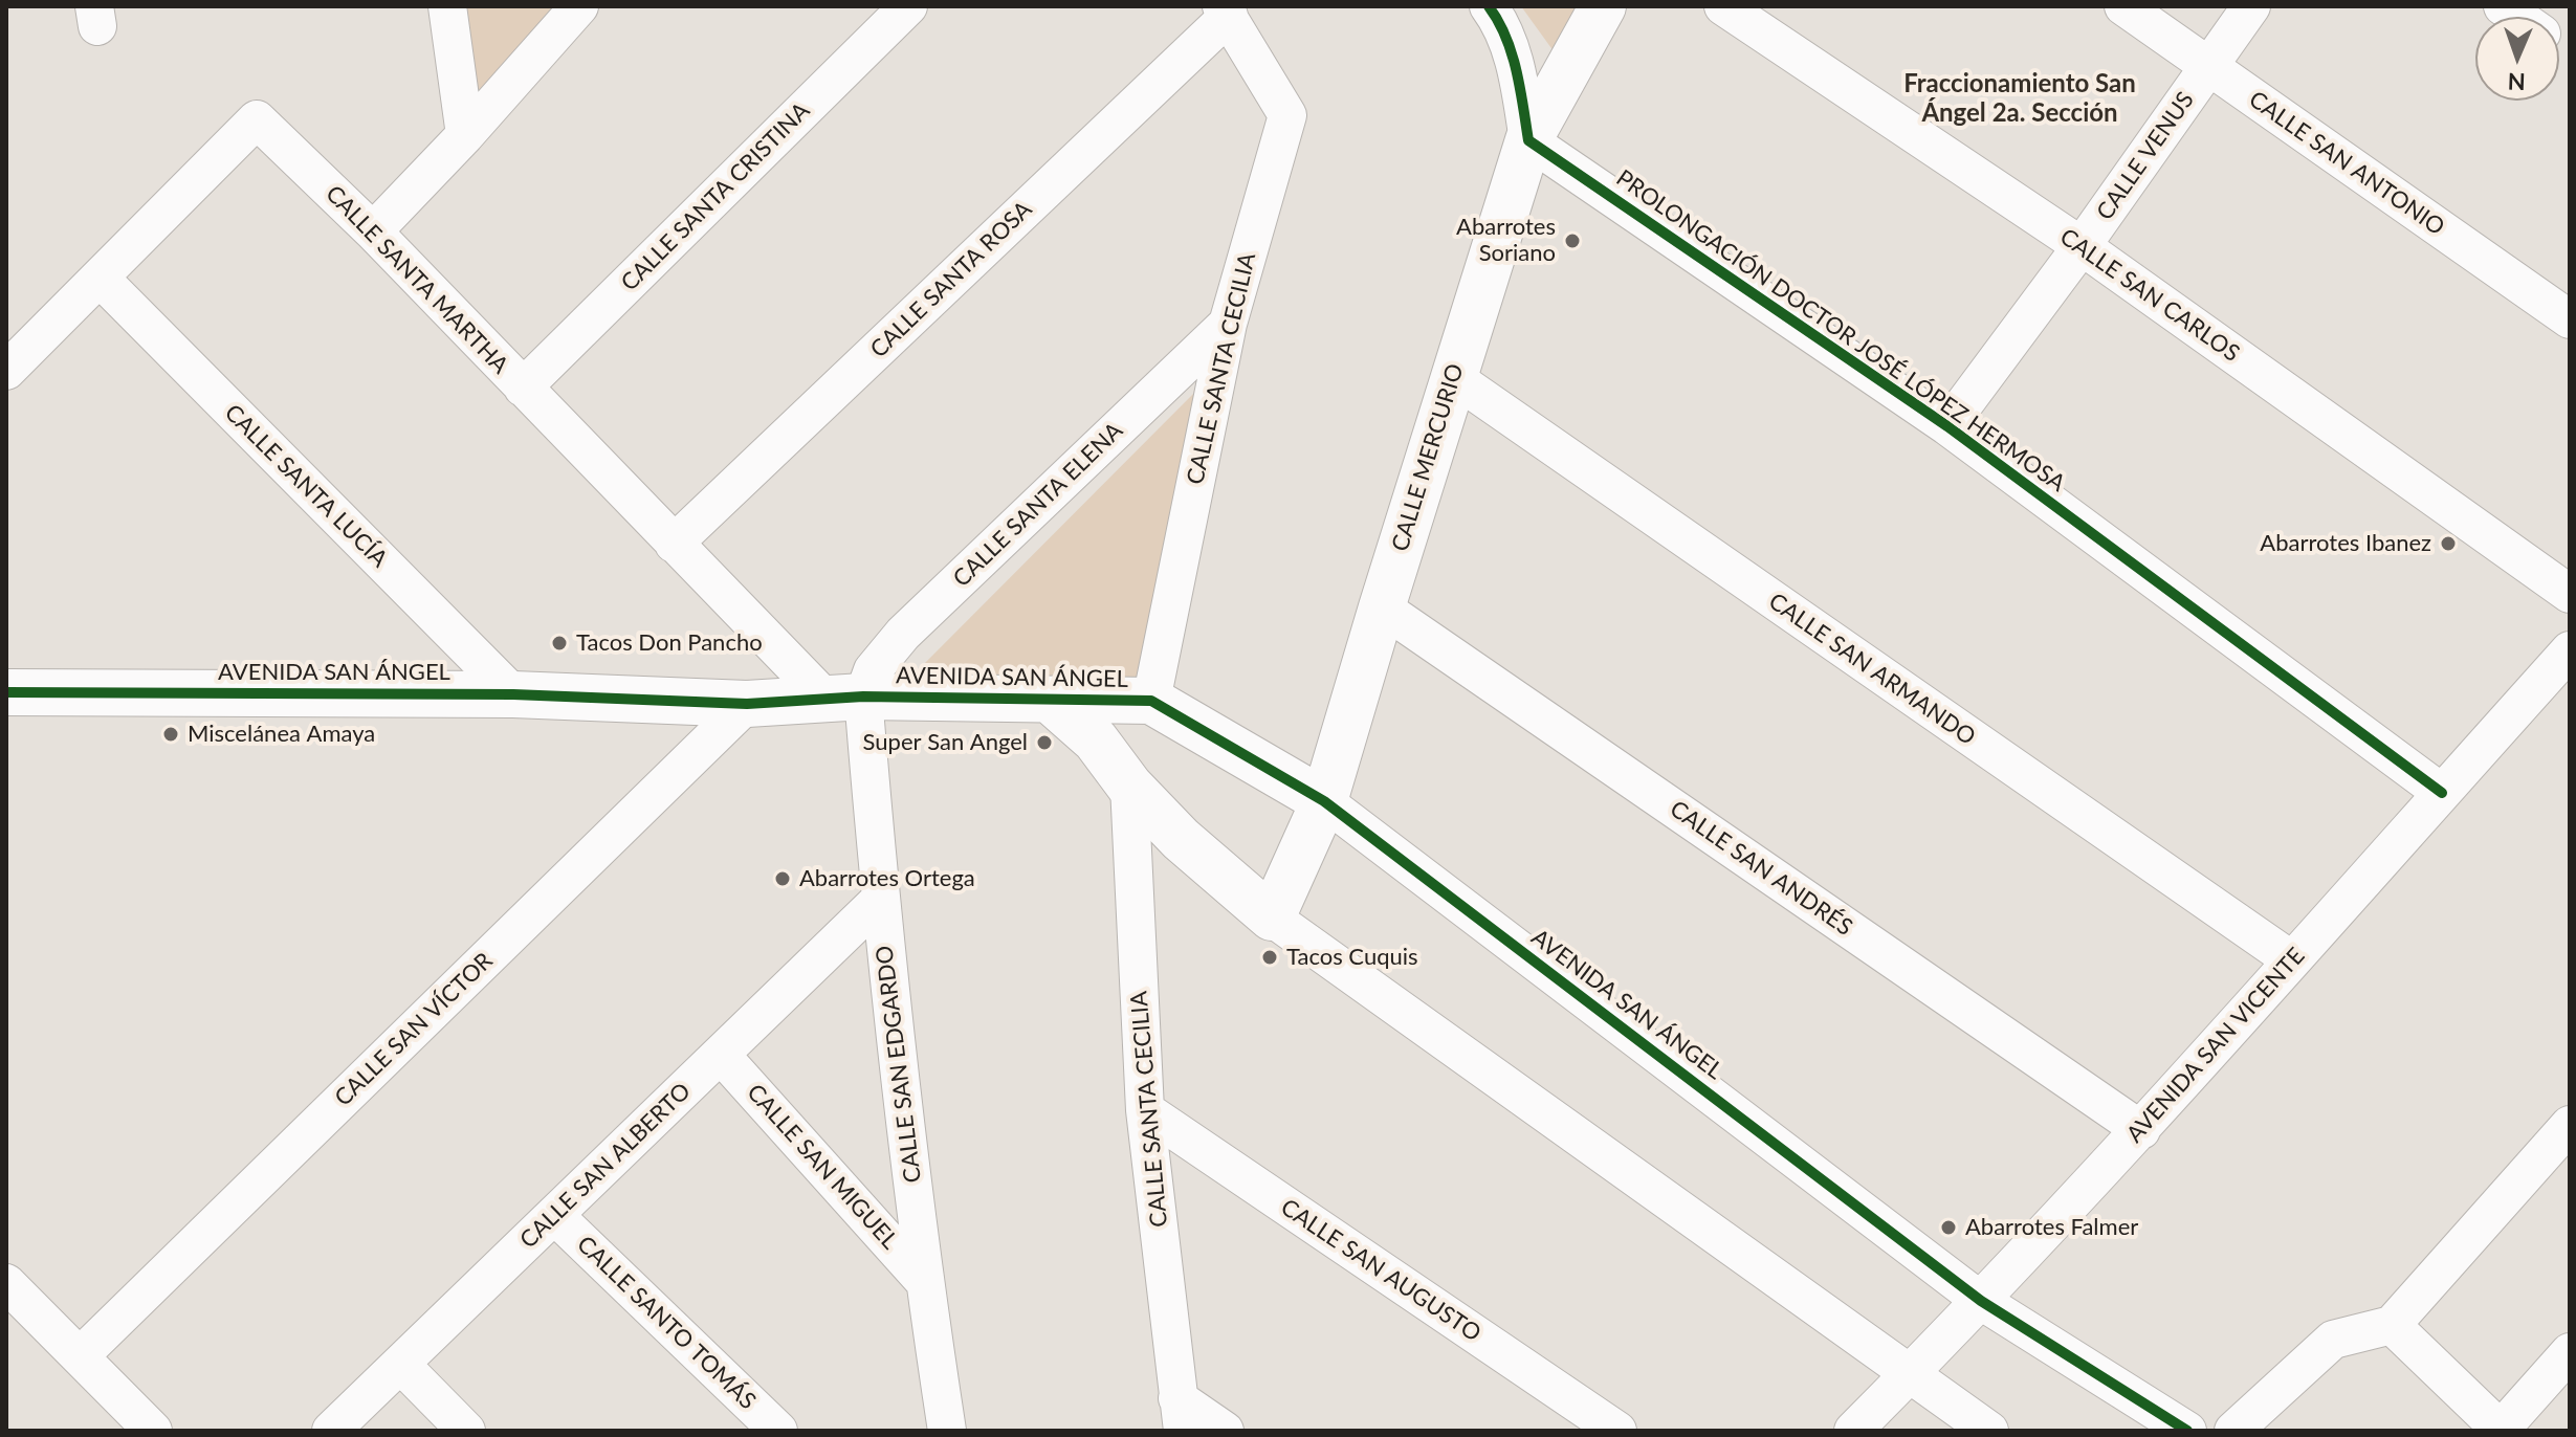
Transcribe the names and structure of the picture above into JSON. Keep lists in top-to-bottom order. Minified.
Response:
{"streets":{"street":["CALLE VENUS","CALLE SAN ANTONIO","CALLE SANTA CRISTINA","CALLE SANTA MARTHA","CALLE SANTA ROSA","CALLE SAN CARLOS","PROLONGACIÓN DOCTOR JOSÉ LÓPEZ HERMOSA","CALLE SANTA CECILIA","CALLE MERCURIO","CALLE SANTA LUCÍA","CALLE SANTA ELENA","CALLE SAN ARMANDO","AVENIDA SAN ÁNGEL","CALLE SAN ANDRÉS","CALLE SAN VÍCTOR","AVENIDA SAN VICENTE","CALLE SAN EDGARDO","CALLE SAN ALBERTO","CALLE SAN MIGUEL","CALLE SAN AUGUSTO","CALLE SANTO TOMÁS"]},"crossings":[["CALLE VENUS","CALLE SAN ANTONIO"],["CALLE VENUS","CALLE SAN CARLOS"],["CALLE VENUS","PROLONGACIÓN DOCTOR JOSÉ LÓPEZ HERMOSA"],["CALLE SANTA CRISTINA","CALLE SANTA MARTHA"],["CALLE SANTA MARTHA","CALLE SANTA ROSA"],["CALLE SANTA MARTHA","CALLE SANTA LUCÍA"],["CALLE SANTA MARTHA","CALLE SANTA ELENA"],["CALLE SANTA MARTHA","AVENIDA SAN ÁNGEL"],["CALLE SANTA MARTHA","CALLE SAN EDGARDO"],["CALLE SANTA ROSA","CALLE SANTA CECILIA"],["PROLONGACIÓN DOCTOR JOSÉ LÓPEZ HERMOSA","CALLE MERCURIO"],["PROLONGACIÓN DOCTOR JOSÉ LÓPEZ HERMOSA","AVENIDA SAN VICENTE"],["CALLE SANTA CECILIA","CALLE SANTA ELENA"],["CALLE SANTA CECILIA","AVENIDA SAN ÁNGEL"],["CALLE SANTA CECILIA","CALLE SAN AUGUSTO"],["CALLE MERCURIO","CALLE SAN ARMANDO"],["CALLE MERCURIO","AVENIDA SAN ÁNGEL"],["CALLE MERCURIO","CALLE SAN ANDRÉS"],["CALLE SANTA LUCÍA","AVENIDA SAN ÁNGEL"],["CALLE SANTA ELENA","AVENIDA SAN ÁNGEL"],["CALLE SANTA ELENA","CALLE SAN EDGARDO"],["CALLE SAN ARMANDO","AVENIDA SAN VICENTE"],["AVENIDA SAN ÁNGEL","CALLE SAN VÍCTOR"],["AVENIDA SAN ÁNGEL","AVENIDA SAN VICENTE"],["AVENIDA SAN ÁNGEL","CALLE SAN EDGARDO"],["CALLE SAN ANDRÉS","AVENIDA SAN VICENTE"],["CALLE SAN EDGARDO","CALLE SAN ALBERTO"],["CALLE SAN EDGARDO","CALLE SAN MIGUEL"],["CALLE SAN ALBERTO","CALLE SAN MIGUEL"],["CALLE SAN ALBERTO","CALLE SANTO TOMÁS"]],"districts":["Fraccionamiento San Ángel 2a. Sección"],"places":["Abarrotes Soriano","Abarrotes Ibanez","Tacos Don Pancho","Miscelánea Amaya","Super San Angel","Abarrotes Ortega","Tacos Cuquis","Abarrotes Falmer"],"north":"bottom"}
